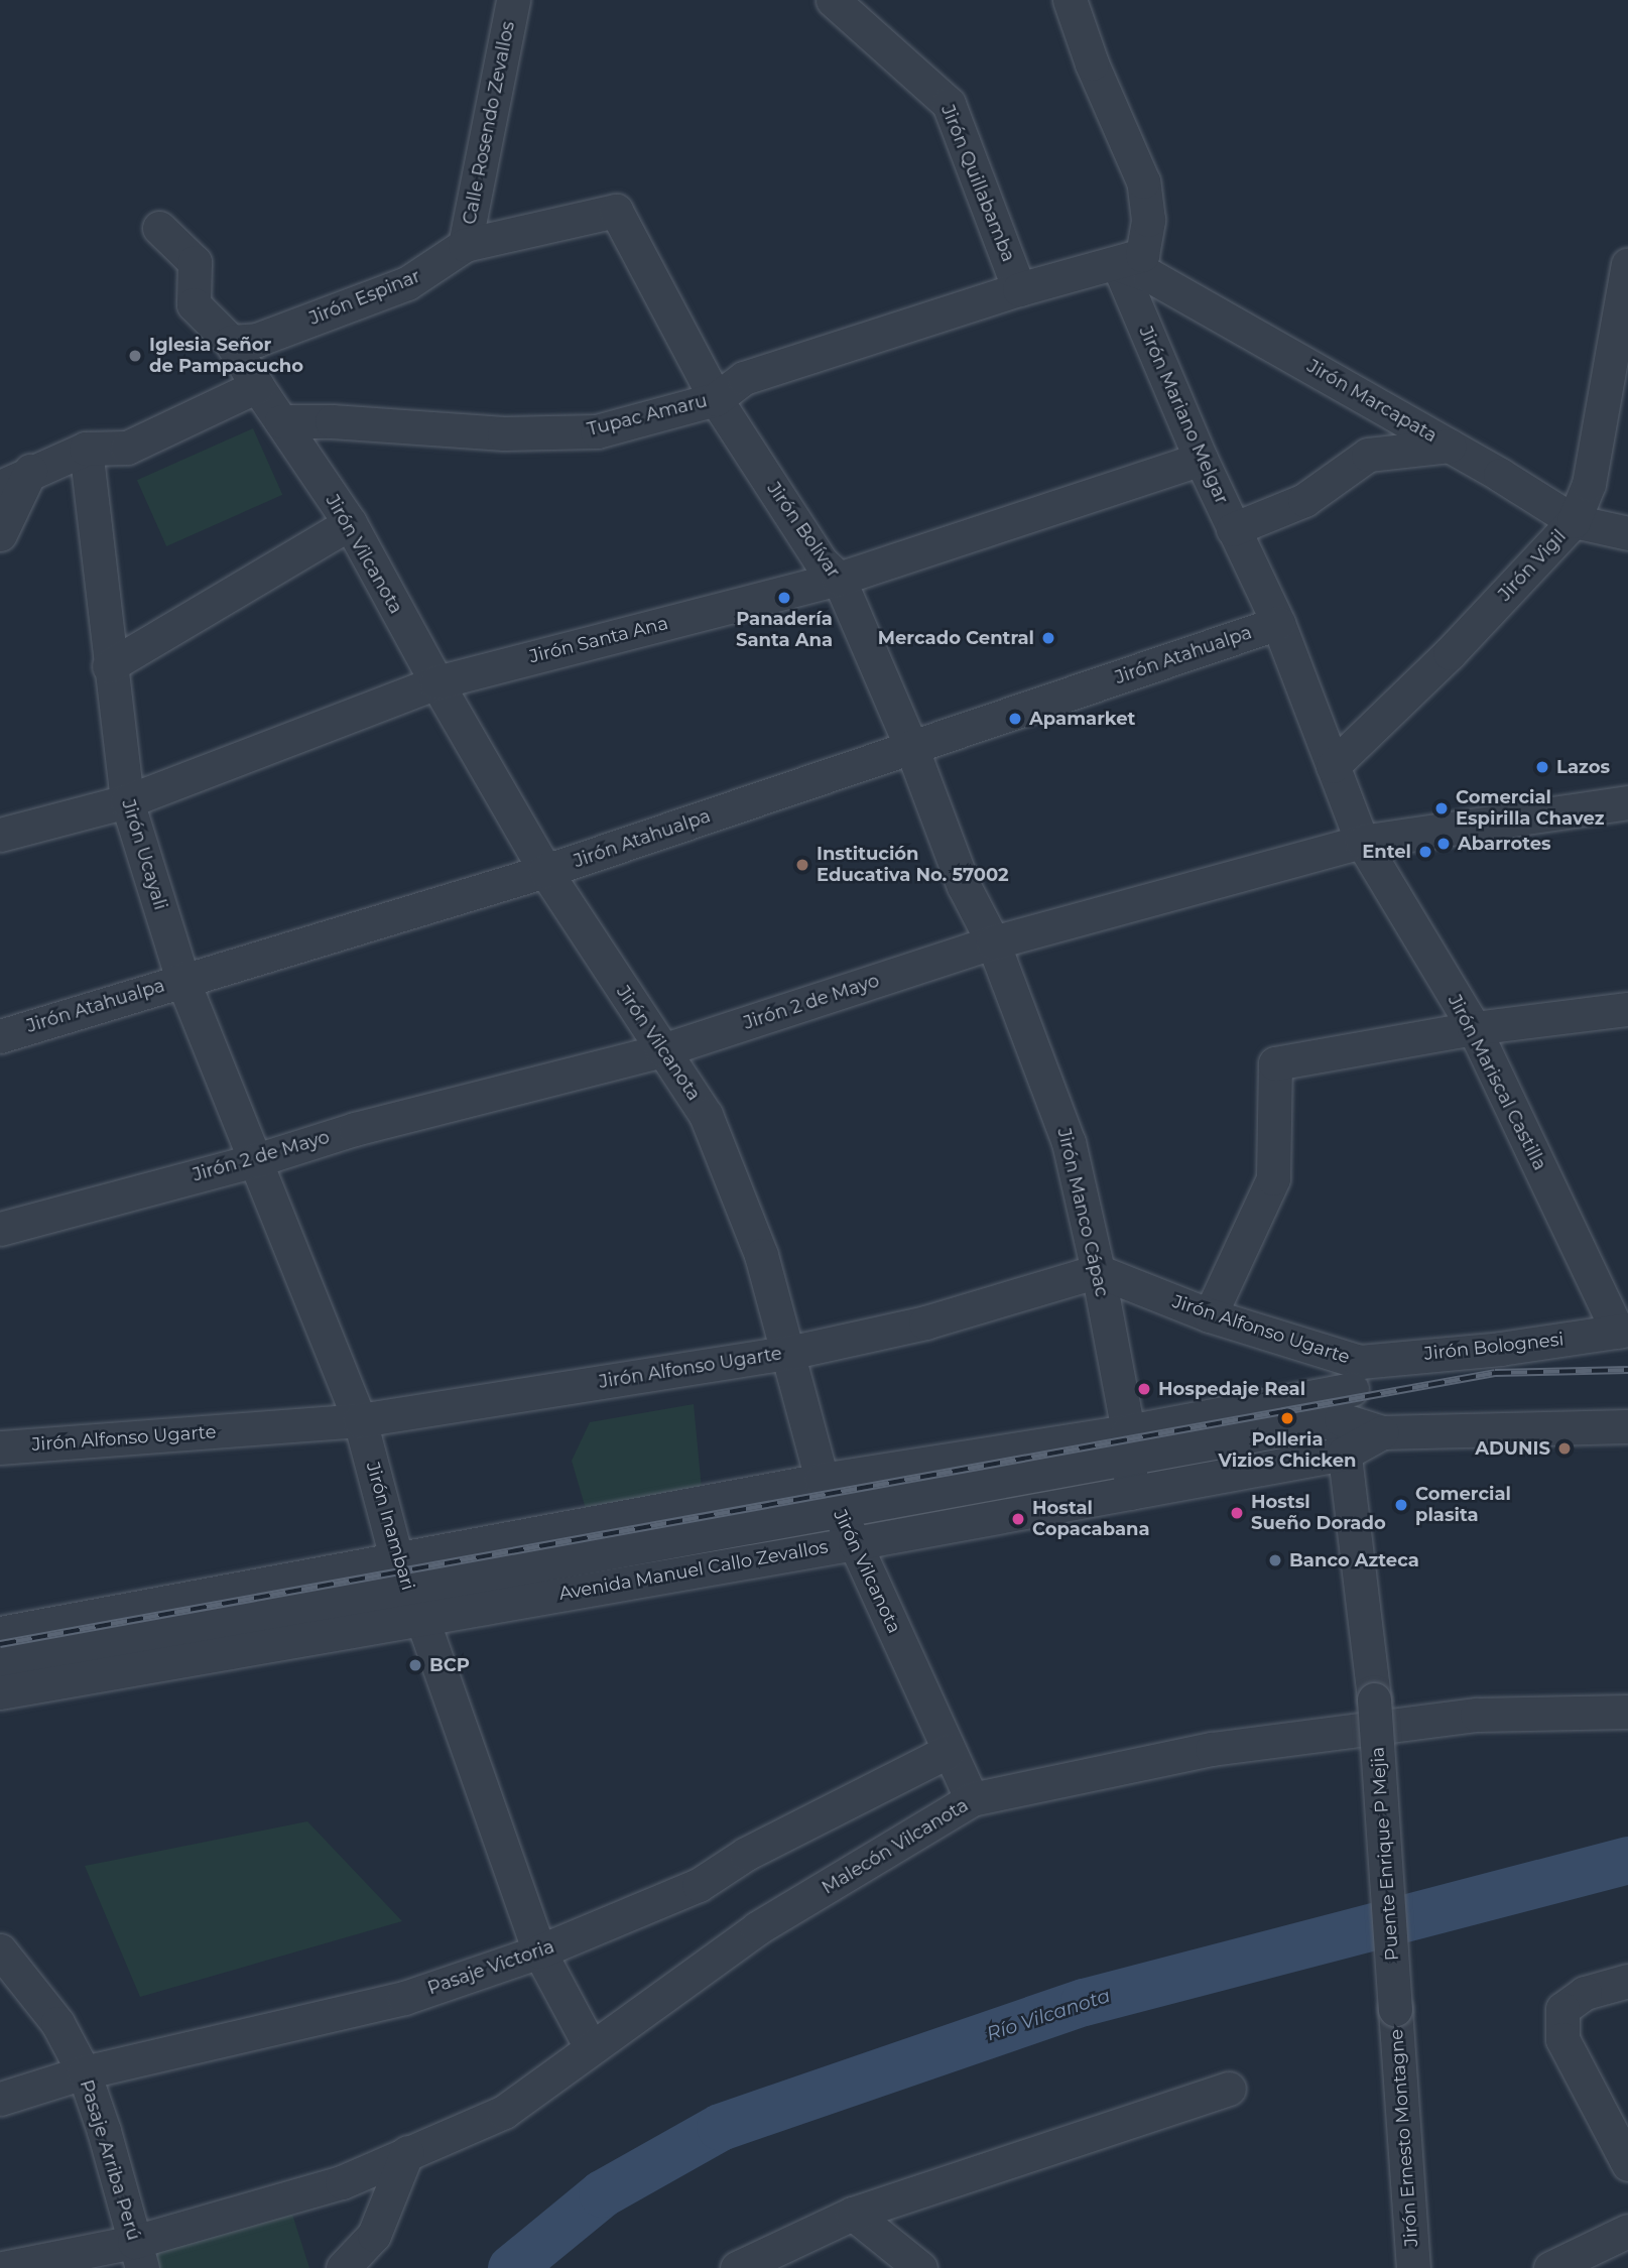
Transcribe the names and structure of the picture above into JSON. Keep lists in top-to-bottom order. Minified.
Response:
{"streets":{"street":["Calle Rosendo Zevallos","Jirón Quillabamba","Jirón Espinar","Jirón Marcapata","Tupac Amaru","Jirón Mariano Melgar","Jirón Bolívar","Jirón Vilcanota","Jirón Vigil","Jirón Santa Ana","Jirón Atahualpa","Jirón Ucayali","Jirón 2 de Mayo","Jirón Mariscal Castilla","Jirón Manco Cápac","Jirón Alfonso Ugarte","Jirón Bolognesi","Jirón Inambari","Avenida Manuel Callo Zevallos","Malecón Vilcanota","Puente Enrique P Mejia","Pasaje Victoria","Jirón Ernesto Montagne","Pasaje Arriba Perú"]},"crossings":[["Calle Rosendo Zevallos","Jirón Espinar"],["Jirón Quillabamba","Tupac Amaru"],["Jirón Espinar","Jirón Bolívar"],["Jirón Espinar","Jirón Vilcanota"],["Jirón Marcapata","Tupac Amaru"],["Jirón Marcapata","Jirón Mariano Melgar"],["Jirón Marcapata","Jirón Vigil"],["Tupac Amaru","Jirón Mariano Melgar"],["Tupac Amaru","Jirón Bolívar"],["Tupac Amaru","Jirón Vilcanota"],["Jirón Mariano Melgar","Jirón Vigil"],["Jirón Mariano Melgar","Jirón Santa Ana"],["Jirón Mariano Melgar","Jirón Atahualpa"],["Jirón Mariano Melgar","Jirón 2 de Mayo"],["Jirón Mariano Melgar","Jirón Mariscal Castilla"],["Jirón Bolívar","Jirón Santa Ana"],["Jirón Bolívar","Jirón Atahualpa"],["Jirón Bolívar","Jirón 2 de Mayo"],["Jirón Bolívar","Jirón Manco Cápac"],["Jirón Vilcanota","Jirón Santa Ana"],["Jirón Vilcanota","Jirón Atahualpa"],["Jirón Vilcanota","Jirón 2 de Mayo"],["Jirón Vilcanota","Jirón Alfonso Ugarte"],["Jirón Vilcanota","Avenida Manuel Callo Zevallos"],["Jirón Vilcanota","Malecón Vilcanota"],["Jirón Vilcanota","Pasaje Victoria"],["Jirón Santa Ana","Jirón Ucayali"],["Jirón Atahualpa","Jirón Ucayali"],["Jirón Ucayali","Jirón 2 de Mayo"],["Jirón Ucayali","Jirón Inambari"],["Jirón 2 de Mayo","Jirón Mariscal Castilla"],["Jirón 2 de Mayo","Jirón Manco Cápac"],["Jirón 2 de Mayo","Jirón Inambari"],["Jirón Mariscal Castilla","Jirón Bolognesi"],["Jirón Manco Cápac","Jirón Alfonso Ugarte"],["Jirón Manco Cápac","Avenida Manuel Callo Zevallos"],["Jirón Alfonso Ugarte","Jirón Bolognesi"],["Jirón Alfonso Ugarte","Jirón Inambari"],["Jirón Alfonso Ugarte","Avenida Manuel Callo Zevallos"],["Jirón Bolognesi","Avenida Manuel Callo Zevallos"],["Jirón Inambari","Avenida Manuel Callo Zevallos"],["Jirón Inambari","Malecón Vilcanota"],["Jirón Inambari","Pasaje Victoria"],["Avenida Manuel Callo Zevallos","Puente Enrique P Mejia"],["Malecón Vilcanota","Pasaje Arriba Perú"],["Puente Enrique P Mejia","Jirón Ernesto Montagne"],["Pasaje Victoria","Pasaje Arriba Perú"]],"water":["Río Vilcanota"],"places":["Iglesia Señor de Pampacucho","Panadería Santa Ana","Mercado Central","Apamarket","Lazos","Comercial Espirilla Chavez","Abarrotes","Entel","Institución Educativa No. 57002","Hospedaje Real","Polleria Vizios Chicken","ADUNIS","Comercial plasita","Hostsl Sueño Dorado","Hostal Copacabana","Banco Azteca","BCP"]}
